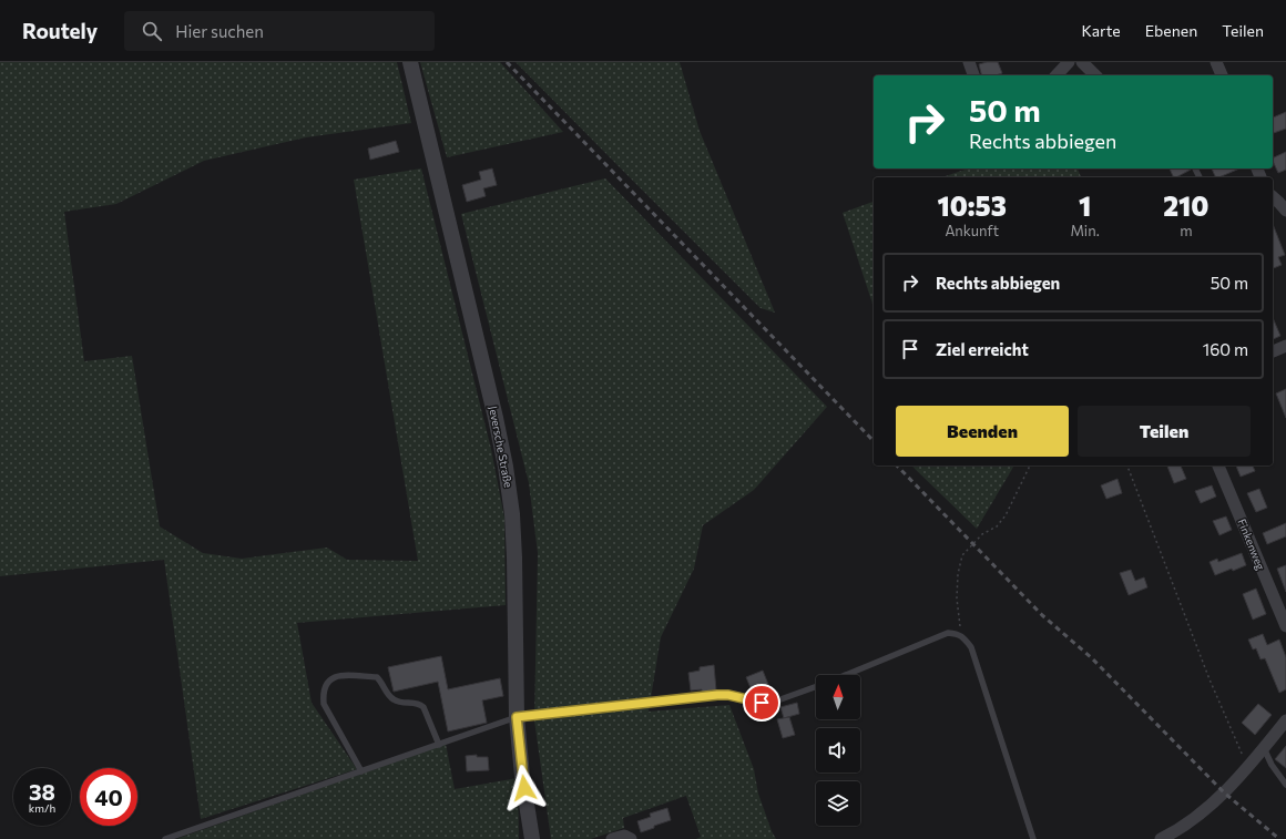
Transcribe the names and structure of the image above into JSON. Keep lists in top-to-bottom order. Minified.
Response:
{"streets":{"street":["Jeversche Straße","Finkenweg"]},"north":"top","page":{"header":"Routely","search":"Hier suchen","nav":["Karte","Ebenen","Teilen"],"turn":["50 m","Rechts abbiegen"],"eta":["10:53","Ankunft","1","Min.","210","m"],"list":[{"name":"Rechts abbiegen","value":"50 m"},{"name":"Ziel erreicht","value":"160 m"}],"buttons":["Beenden","Teilen"],"speed":"38 km/h","limit":"40"}}
